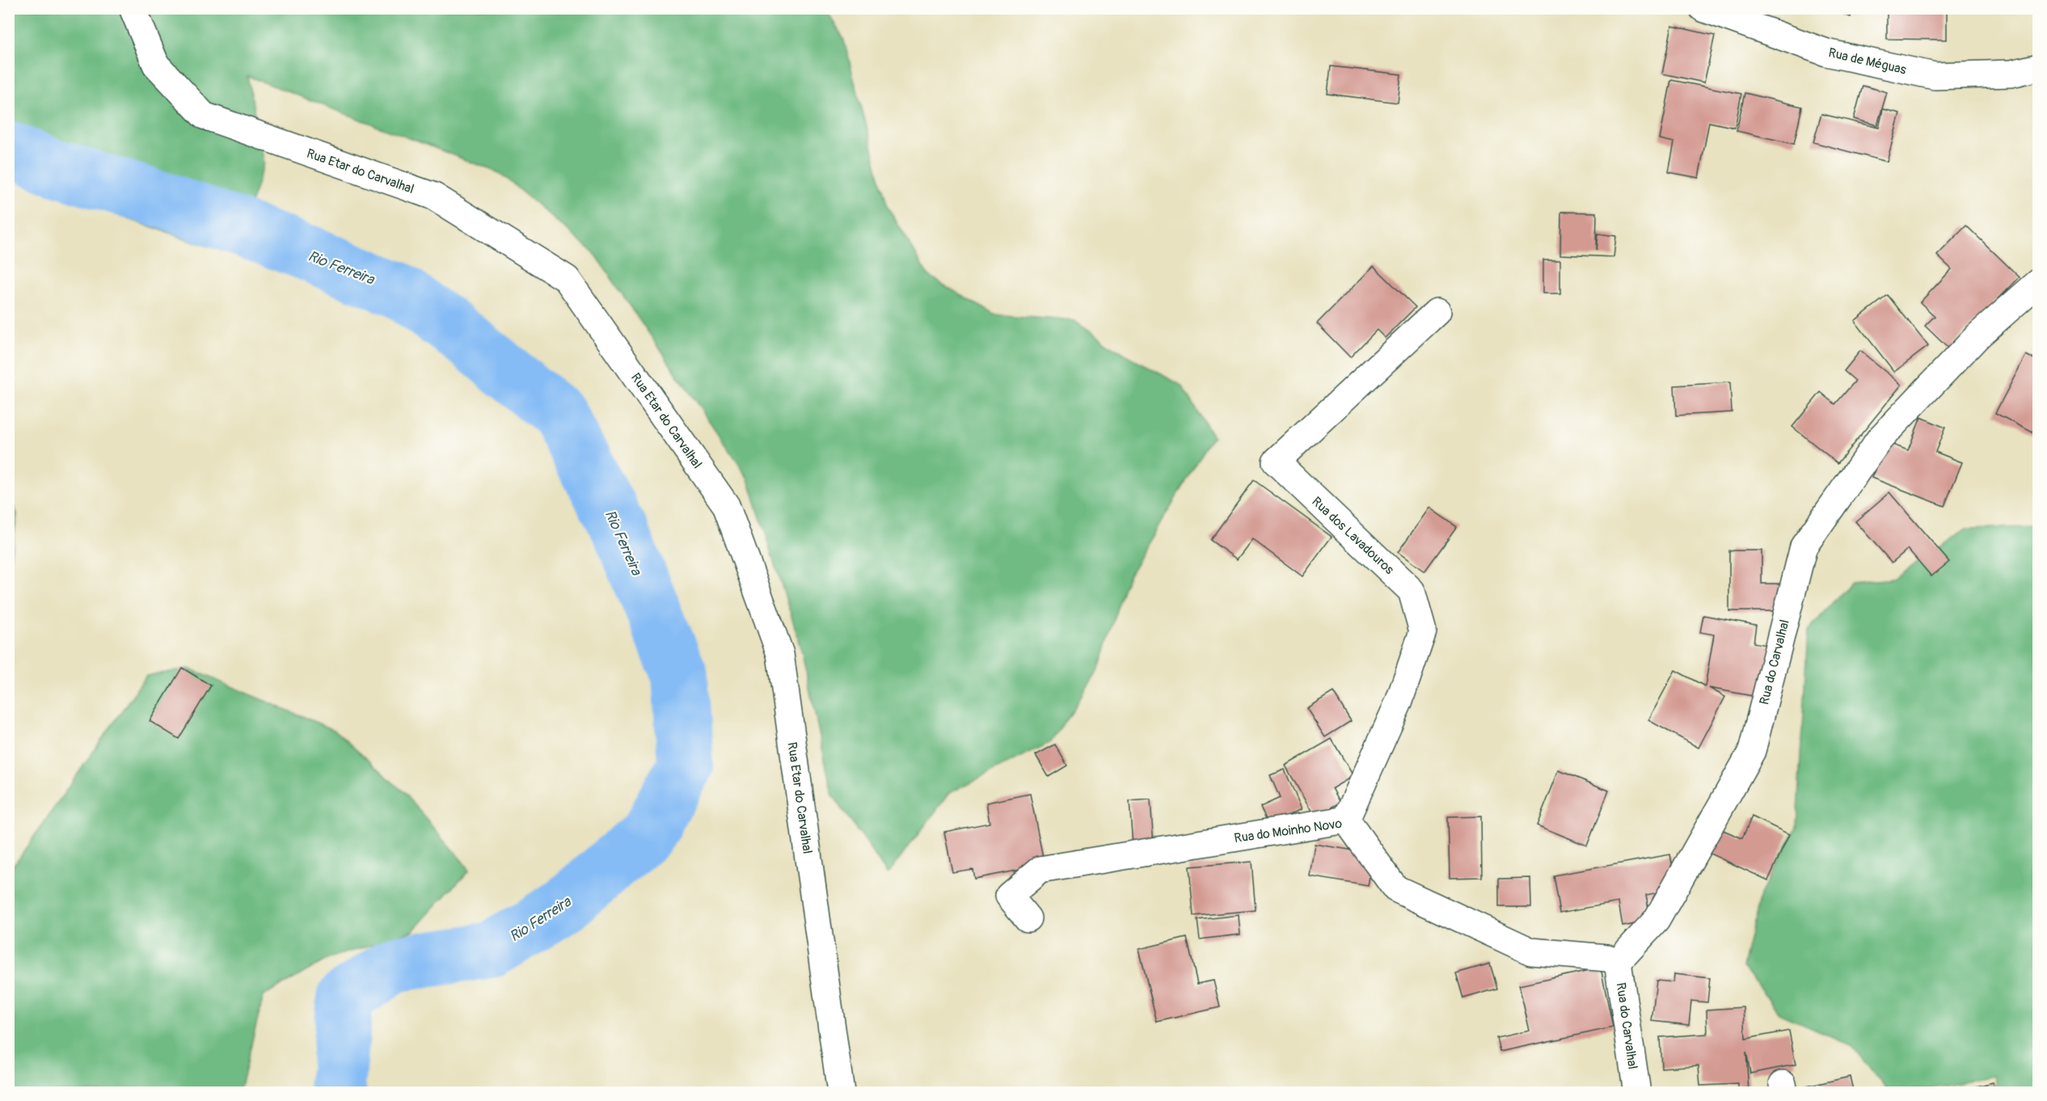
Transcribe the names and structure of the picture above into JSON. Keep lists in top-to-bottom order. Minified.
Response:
{"streets":{"street":["Rua de Méguas","Rua Etar do Carvalhal","Rua dos Lavadouros","Rua do Carvalhal","Rua do Moinho Novo"]},"crossings":[["Rua dos Lavadouros","Rua do Moinho Novo"],["Rua do Carvalhal","Rua do Moinho Novo"]],"water":["Rio Ferreira"]}
